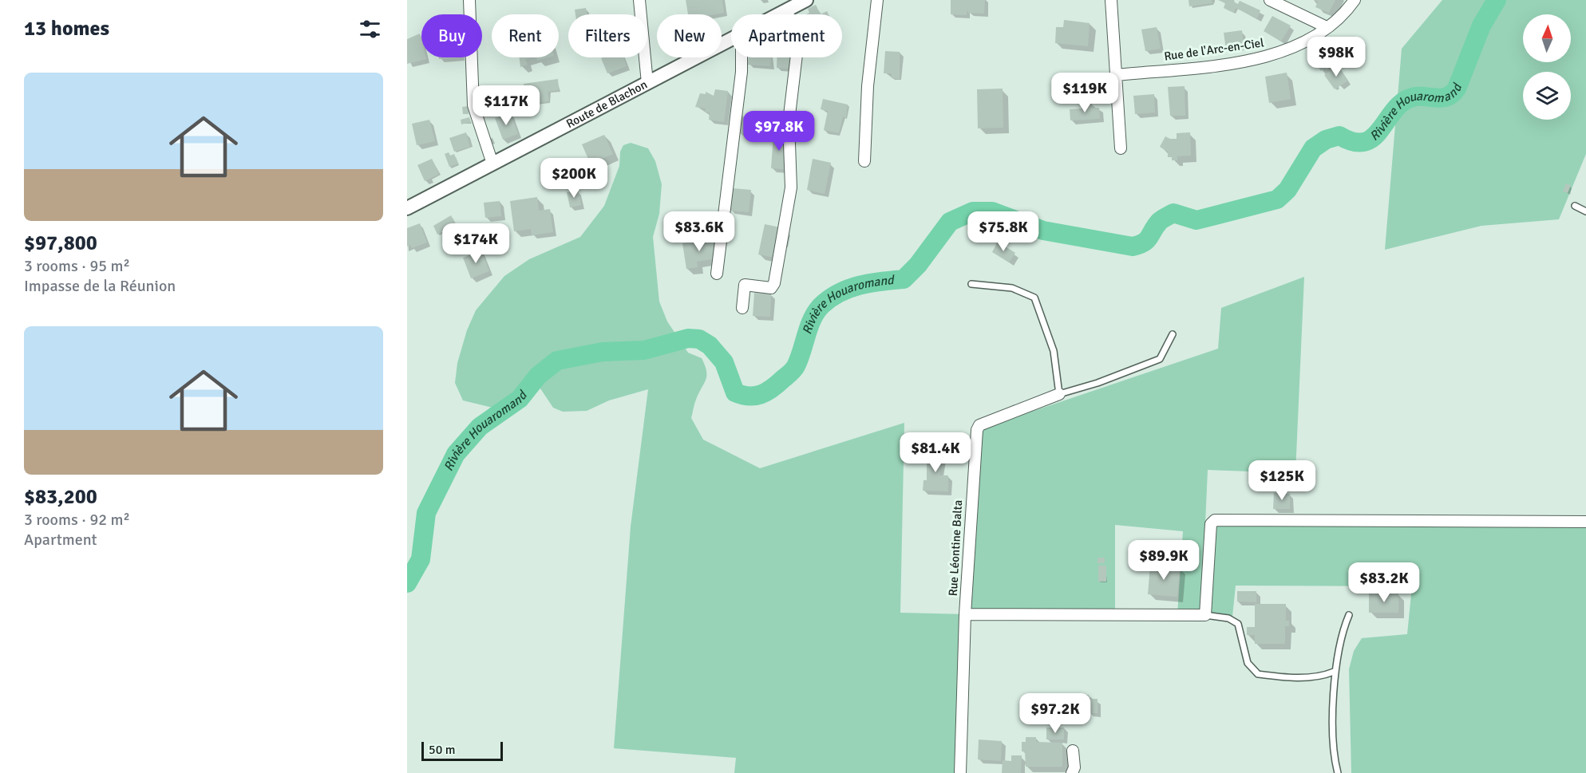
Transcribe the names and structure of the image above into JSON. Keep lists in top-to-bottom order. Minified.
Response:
{"streets":{"street":["Rue de l'Arc-en-Ciel","Route de Blachon","Rue Léontine Balta"]},"water":["Rivière Houaromand"],"scale_bar":"50 m","north":"top","page":{"heading":"13 homes","chip":["Buy","Rent","Filters","New","Apartment"],"price":["$98K","$119K","$117K","$97.8K","$200K","$83.6K","$75.8K","$174K","$81.4K","$125K","$89.9K","$83.2K","$97.2K"],"list":[{"name":"$97,800","note":"3 rooms · 95 m² · Impasse de la Réunion"},{"name":"$83,200","note":"3 rooms · 92 m² · Apartment"}],"scale":"50 m"}}
